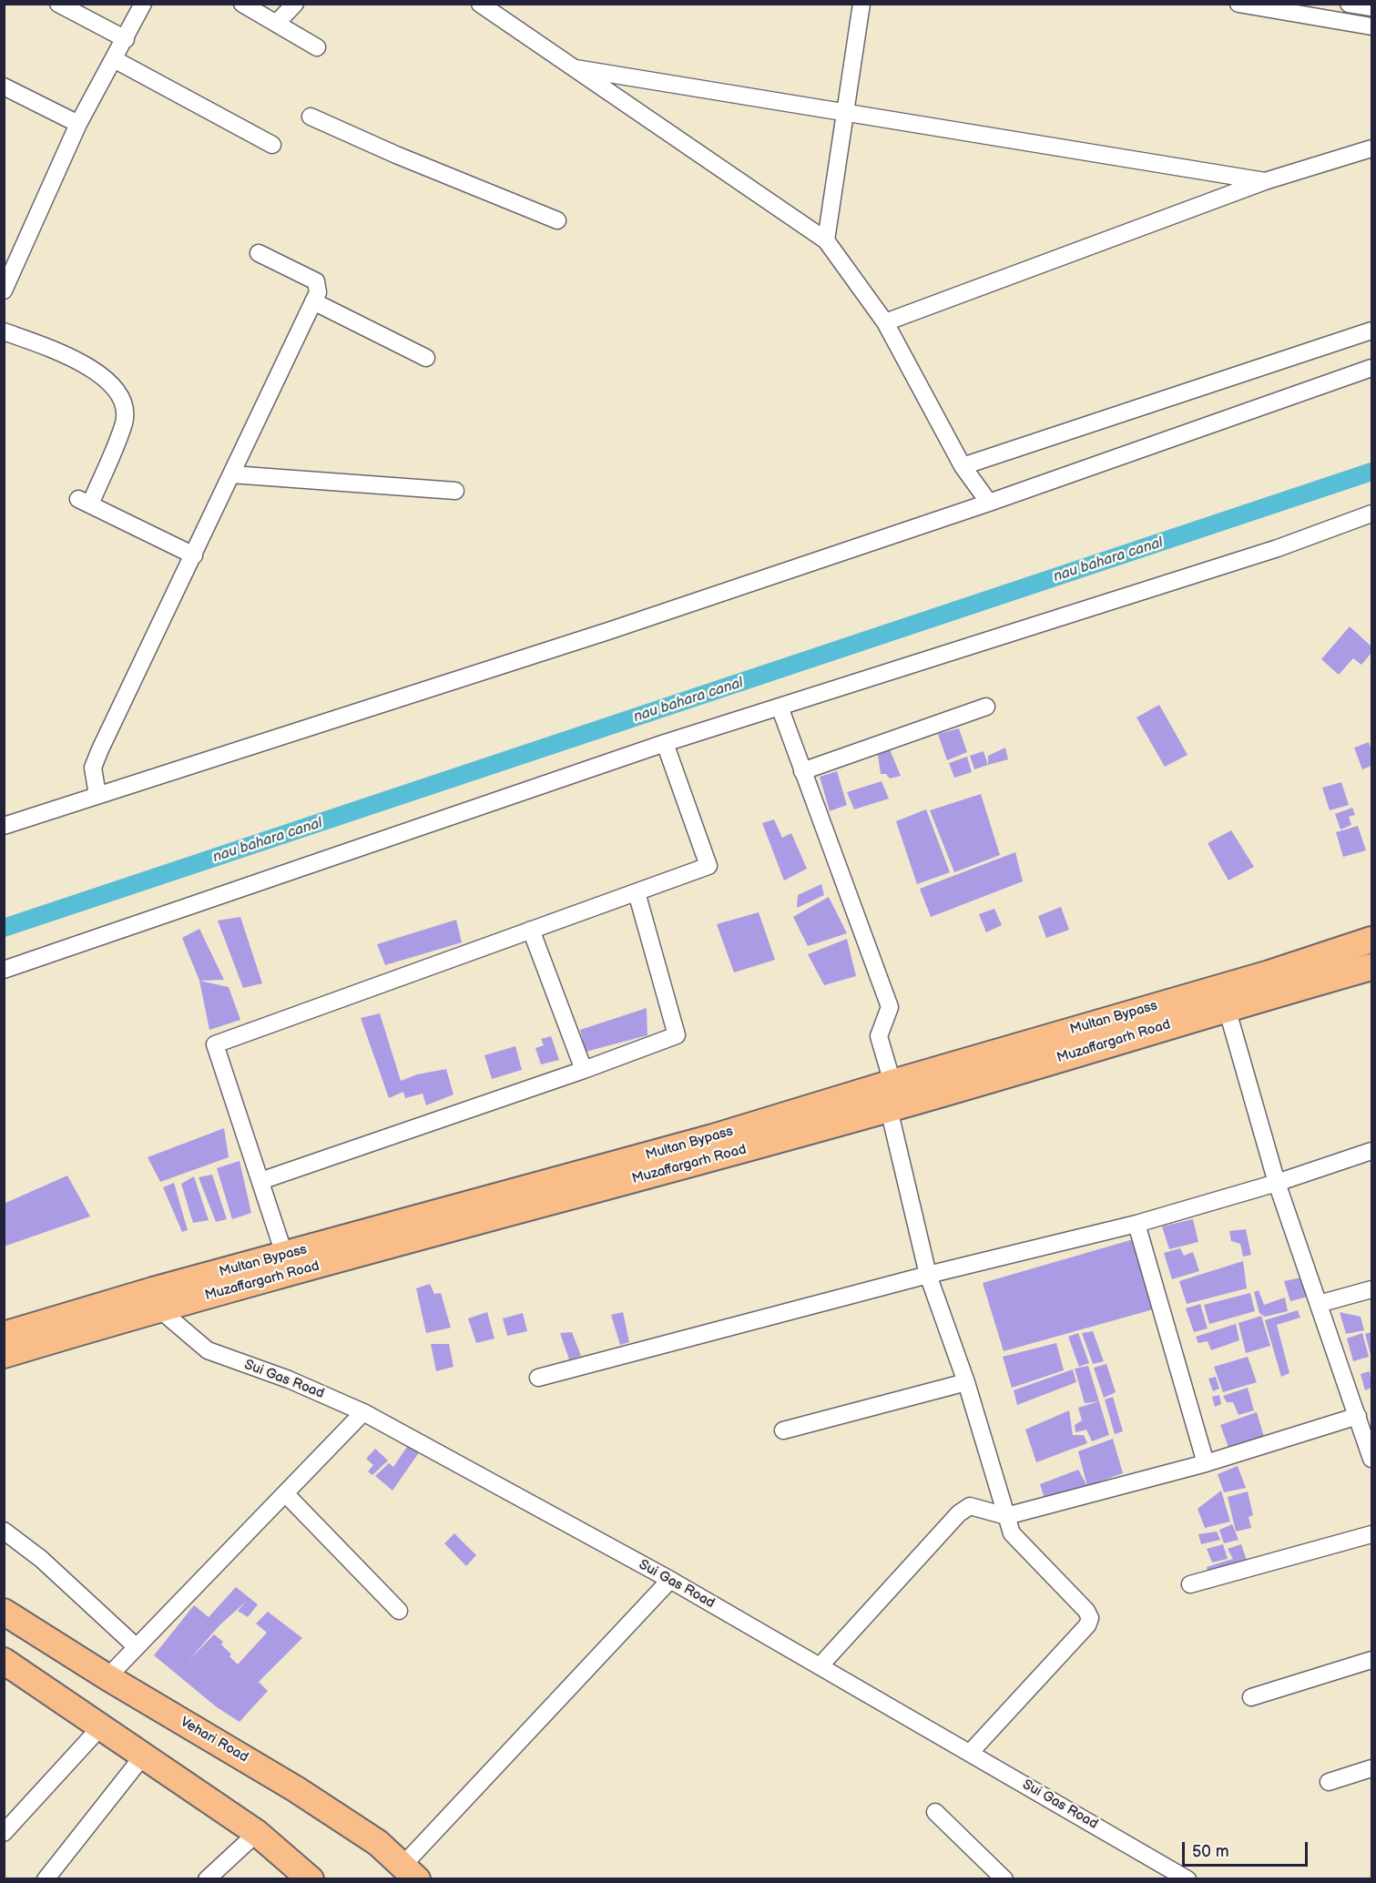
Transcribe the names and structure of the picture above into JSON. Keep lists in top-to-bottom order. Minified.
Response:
{"streets":{"main road":["Multan Bypass","Muzaffargarh Road","Vehari Road"],"street":["Sui Gas Road"]},"crossings":[["Multan Bypass","Muzaffargarh Road"],["Muzaffargarh Road","Sui Gas Road"]],"water":["nau bahara canal"],"scale_bar":"50 m"}
